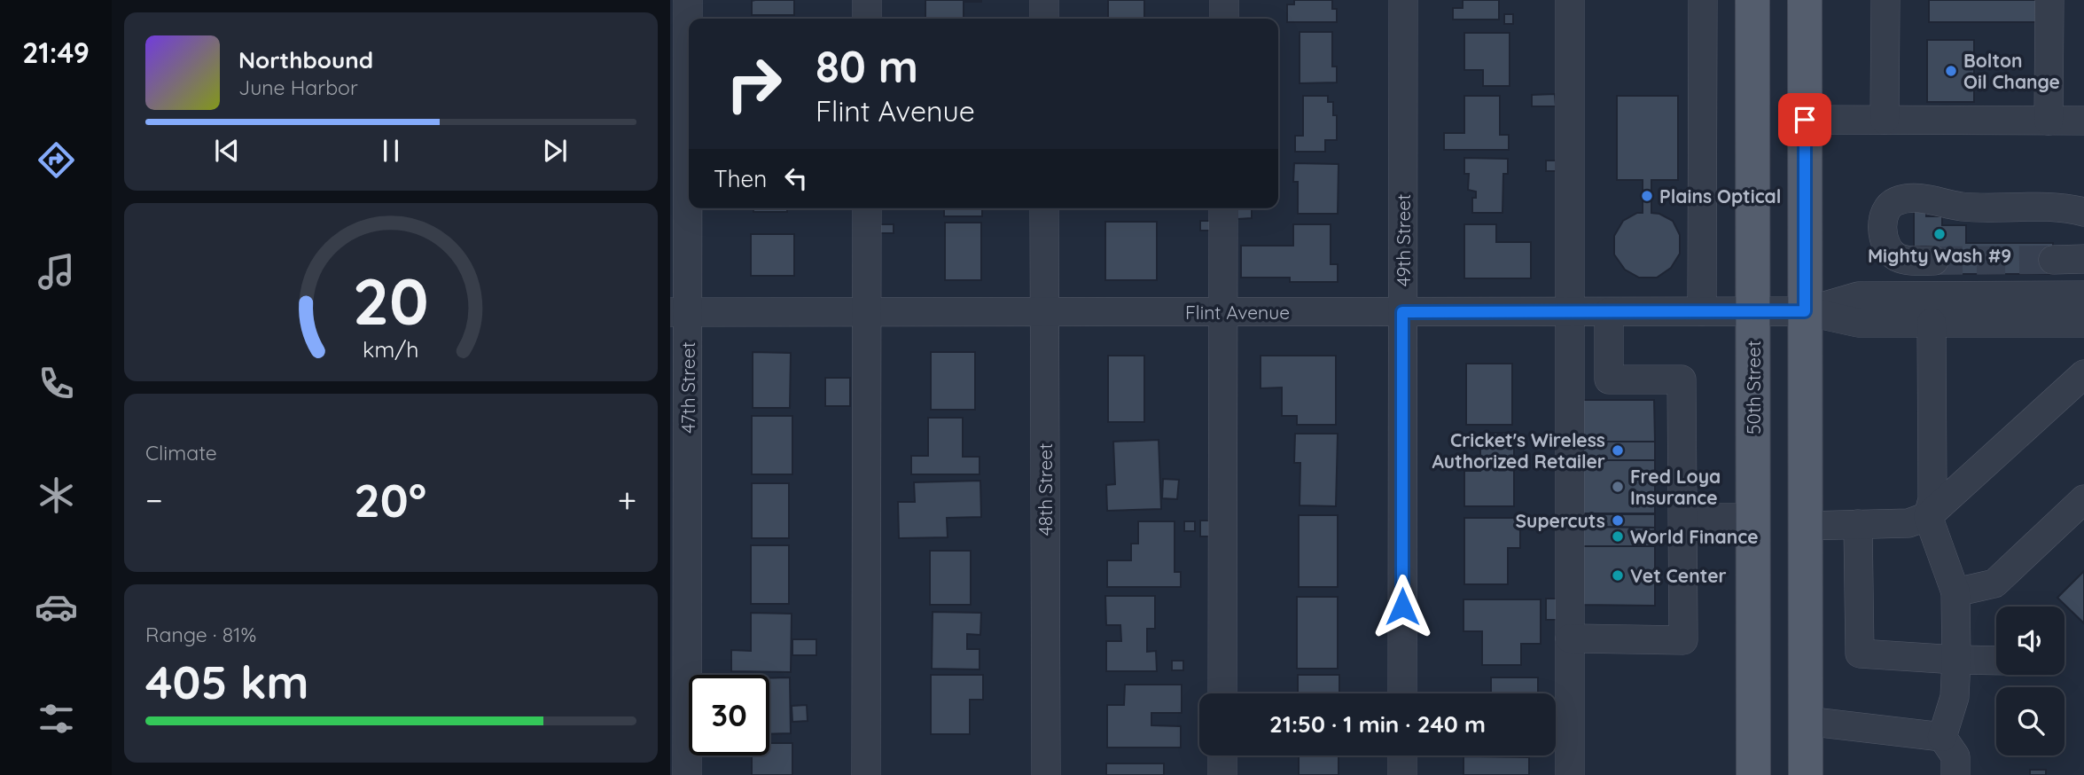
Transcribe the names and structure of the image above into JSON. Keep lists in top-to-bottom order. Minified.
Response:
{"streets":{"main road":["50th Street"],"street":["49th Street","Flint Avenue","47th Street","48th Street"]},"crossings":[["49th Street","Flint Avenue"],["Flint Avenue","47th Street"],["Flint Avenue","50th Street"],["Flint Avenue","48th Street"]],"places":["Bolton Oil Change","Plains Optical","Mighty Wash #9","Cricket's Wireless Authorized Retailer","Fred Loya Insurance","Supercuts","World Finance","Vet Center"],"page":{"tabs":"21:49","turn":["80 m","Flint Avenue"],"song":["Northbound","June Harbor"],"then":"Then","tile":["Climate",["Range · 81%","405 km"]],"heat":["−","20°","+"],"limit":"30","trip":"21:50 · 1 min · 240 m","gauge":["20","km/h"]}}
